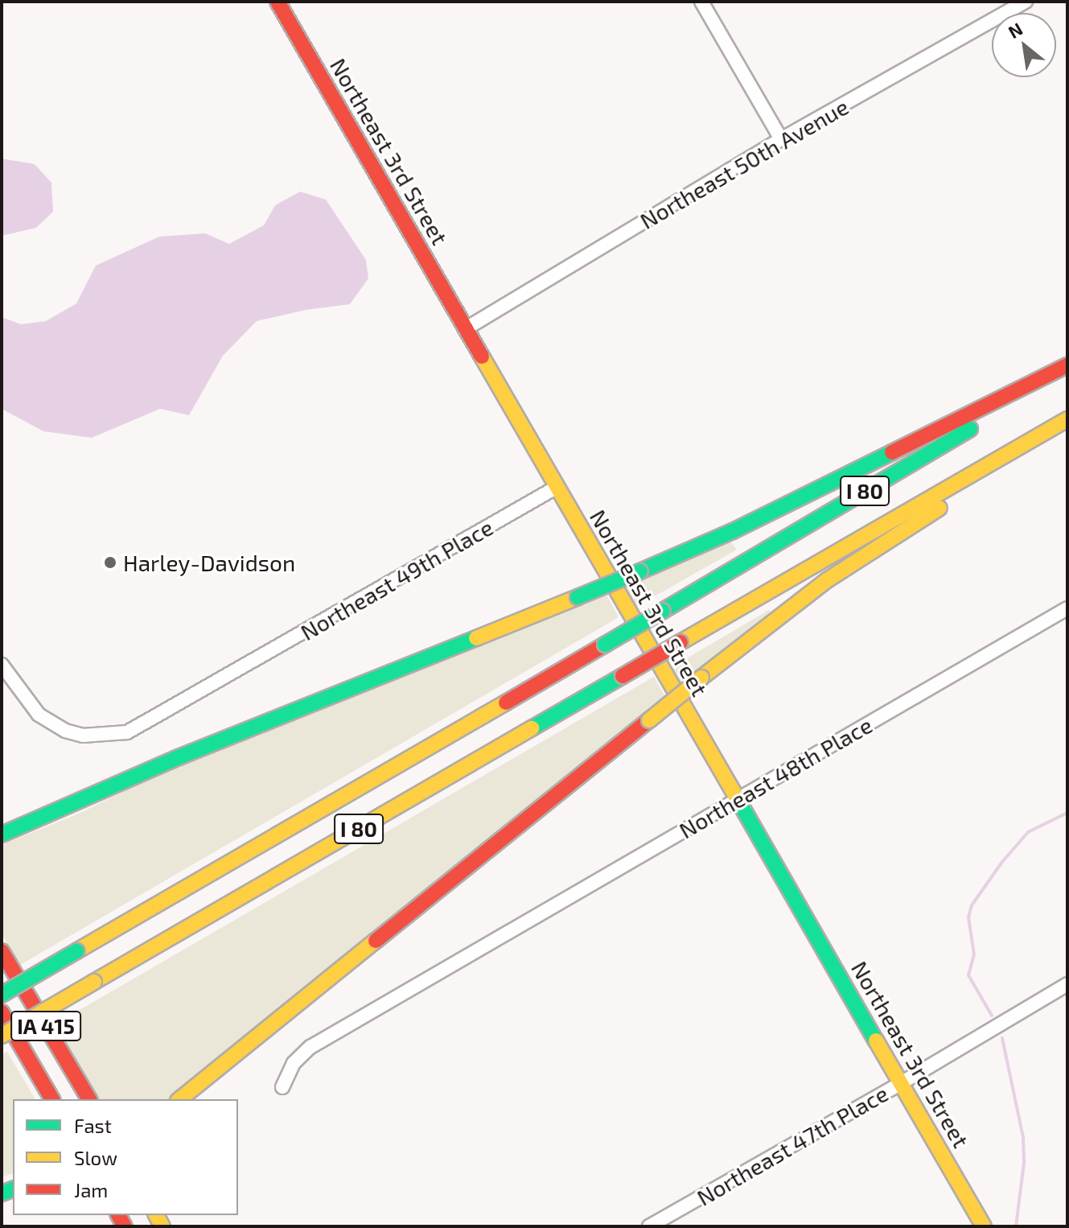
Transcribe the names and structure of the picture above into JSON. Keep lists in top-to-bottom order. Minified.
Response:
{"streets":{"main road":["Northeast 3rd Street","I 80","IA 415"],"street":["Northeast 50th Avenue","Northeast 49th Place","Northeast 48th Place","Northeast 47th Place"]},"crossings":[["Northeast 3rd Street","Northeast 50th Avenue"],["Northeast 3rd Street","Northeast 49th Place"],["Northeast 3rd Street","Northeast 48th Place"],["Northeast 3rd Street","Northeast 47th Place"]],"places":["Harley-Davidson"],"legend":["Fast","Slow","Jam"],"north":"top left"}
